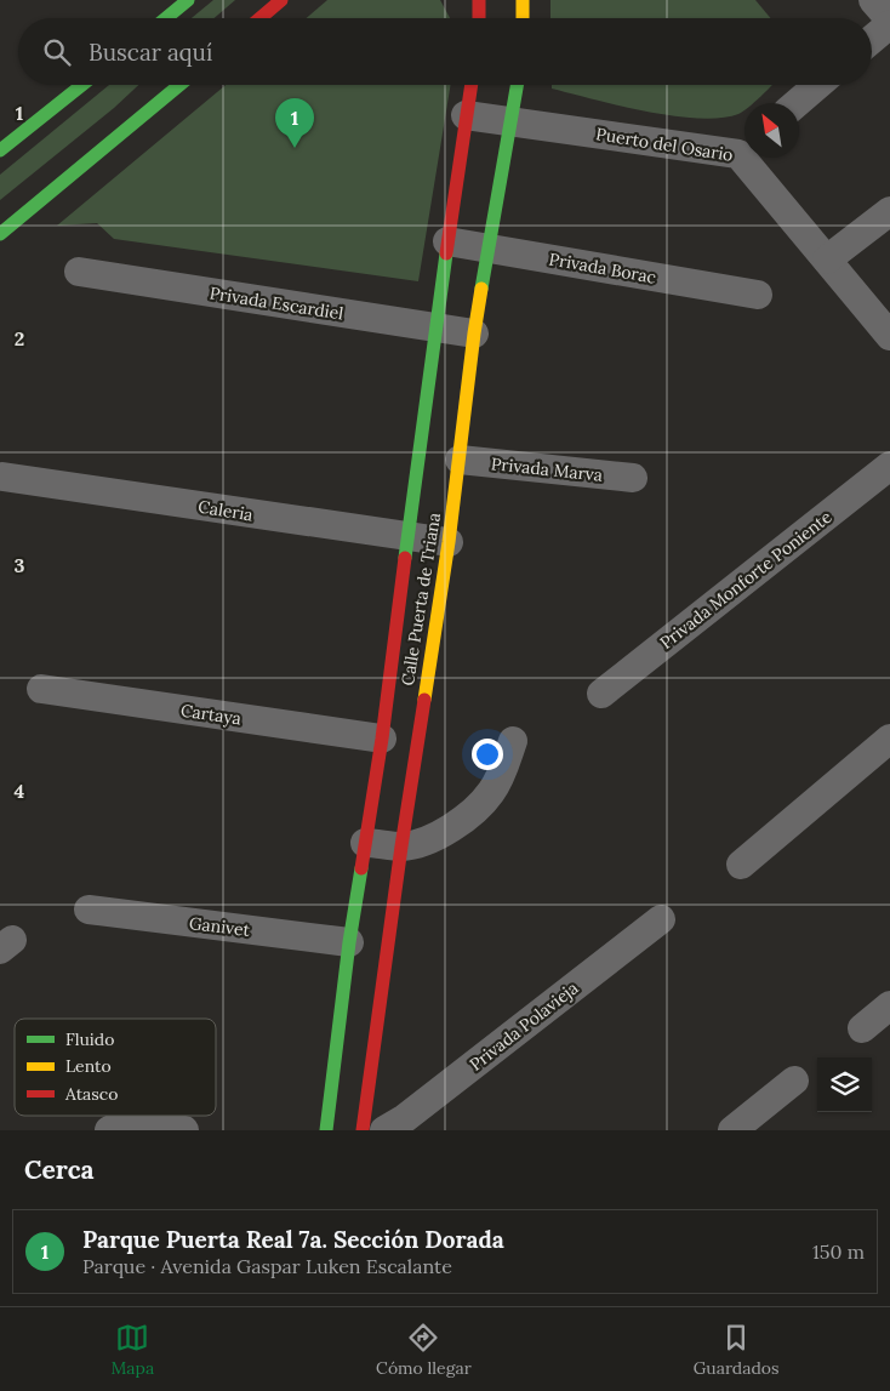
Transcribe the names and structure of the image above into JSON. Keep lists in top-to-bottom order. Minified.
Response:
{"streets":{"street":["Puerto del Osario","Privada Borac","Privada Escardiel","Privada Marva","Caleria","Privada Monforte Poniente","Calle Puerta de Triana","Cartaya","Ganivet","Privada Polavieja"]},"crossings":[["Puerto del Osario","Calle Puerta de Triana"],["Privada Borac","Calle Puerta de Triana"],["Privada Escardiel","Calle Puerta de Triana"],["Privada Marva","Calle Puerta de Triana"],["Caleria","Calle Puerta de Triana"],["Calle Puerta de Triana","Cartaya"],["Calle Puerta de Triana","Ganivet"]],"legend":["Fluido","Lento","Atasco"],"north":"top left","page":{"search":"Buscar aquí","pins":"1","heading":"Cerca","list":[{"mark":"1","name":"Parque Puerta Real 7a. Sección Dorada","note":"Parque · Avenida Gaspar Luken Escalante","value":"150 m"}],"nav":["Mapa","Cómo llegar","Guardados"]},"grid":{"rows":["1","2","3","4"]}}
